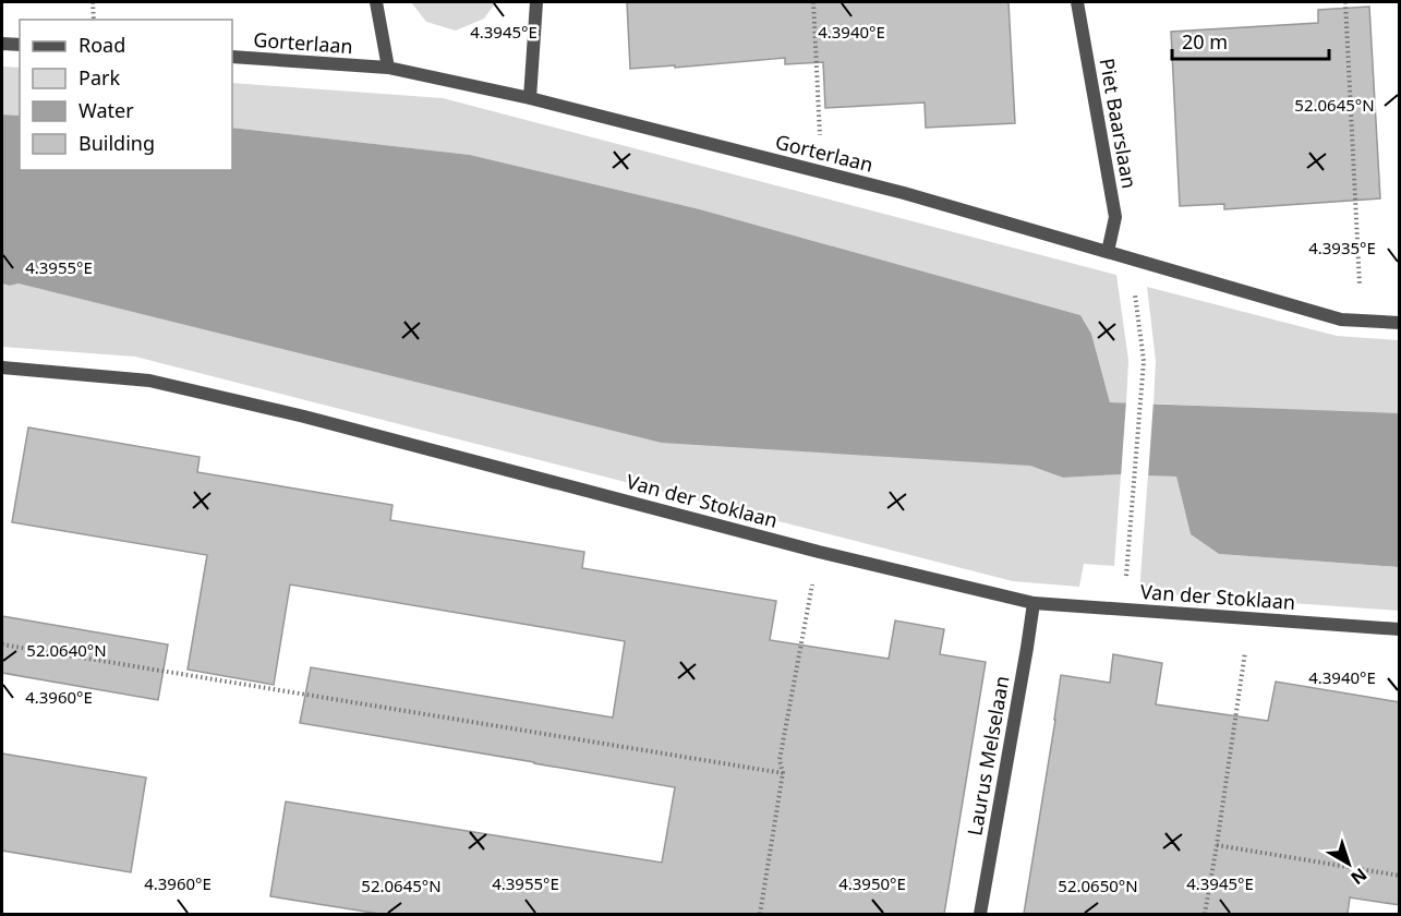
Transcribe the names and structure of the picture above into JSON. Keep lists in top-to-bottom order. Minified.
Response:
{"streets":{"street":["Gorterlaan","Piet Baarslaan","Van der Stoklaan","Laurus Melselaan"]},"crossings":[["Gorterlaan","Piet Baarslaan"],["Van der Stoklaan","Laurus Melselaan"]],"legend":["Road","Park","Water","Building"],"scale_bar":"20 m","north":"bottom right","coordinates":["4.3940°E","4.3945°E","52.0645°N","4.3935°E","4.3955°E","52.0640°N","4.3960°E","4.3950°E","52.0650°N"]}
